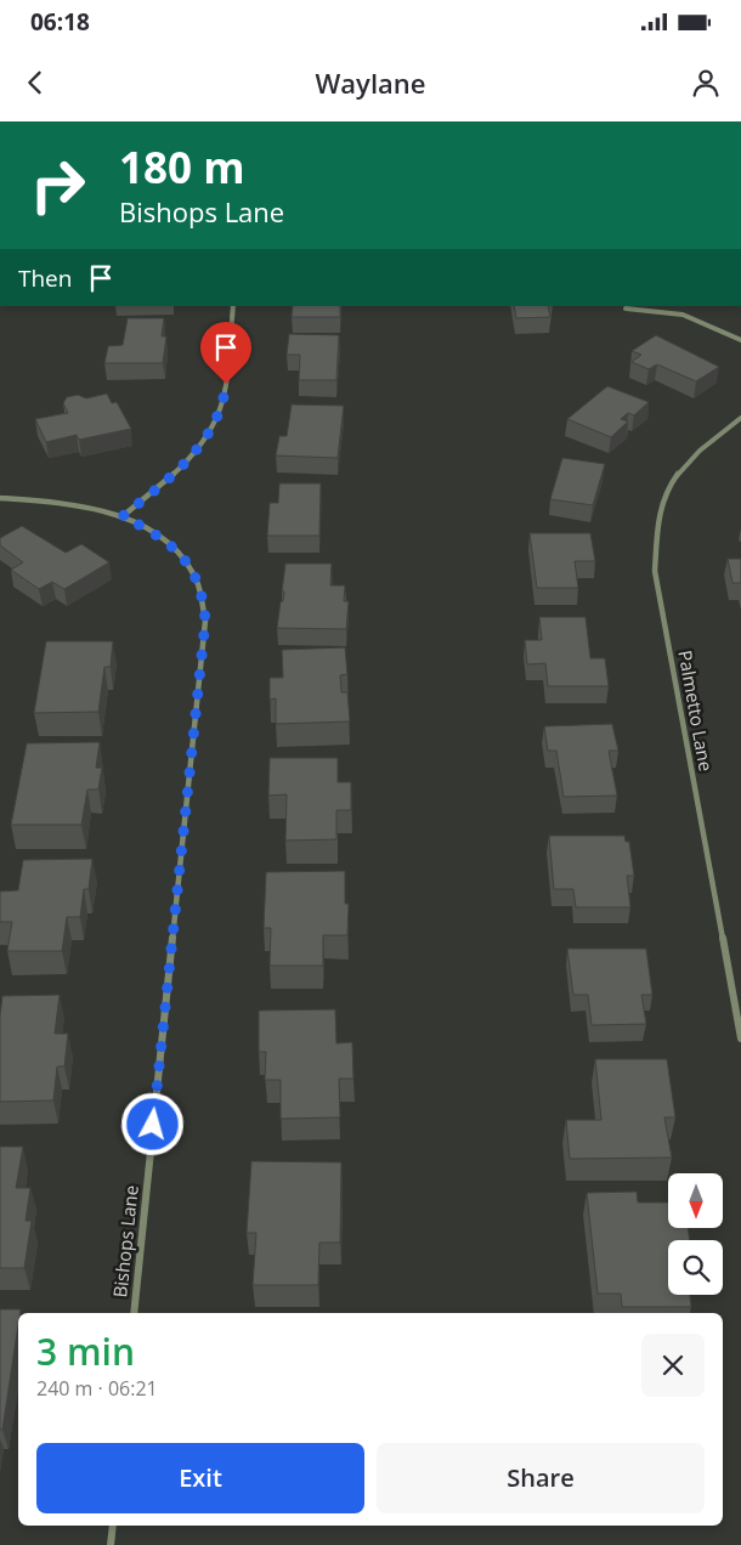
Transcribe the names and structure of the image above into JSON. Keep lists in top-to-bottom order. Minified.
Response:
{"streets":{"street":["Palmetto Lane","Bishops Lane"]},"north":"bottom","page":{"status":"06:18","header":"Waylane","turn":["180 m","Bishops Lane"],"then":"Then","heading":["3 min","240 m · 06:21"],"buttons":["Exit","Share"]}}
